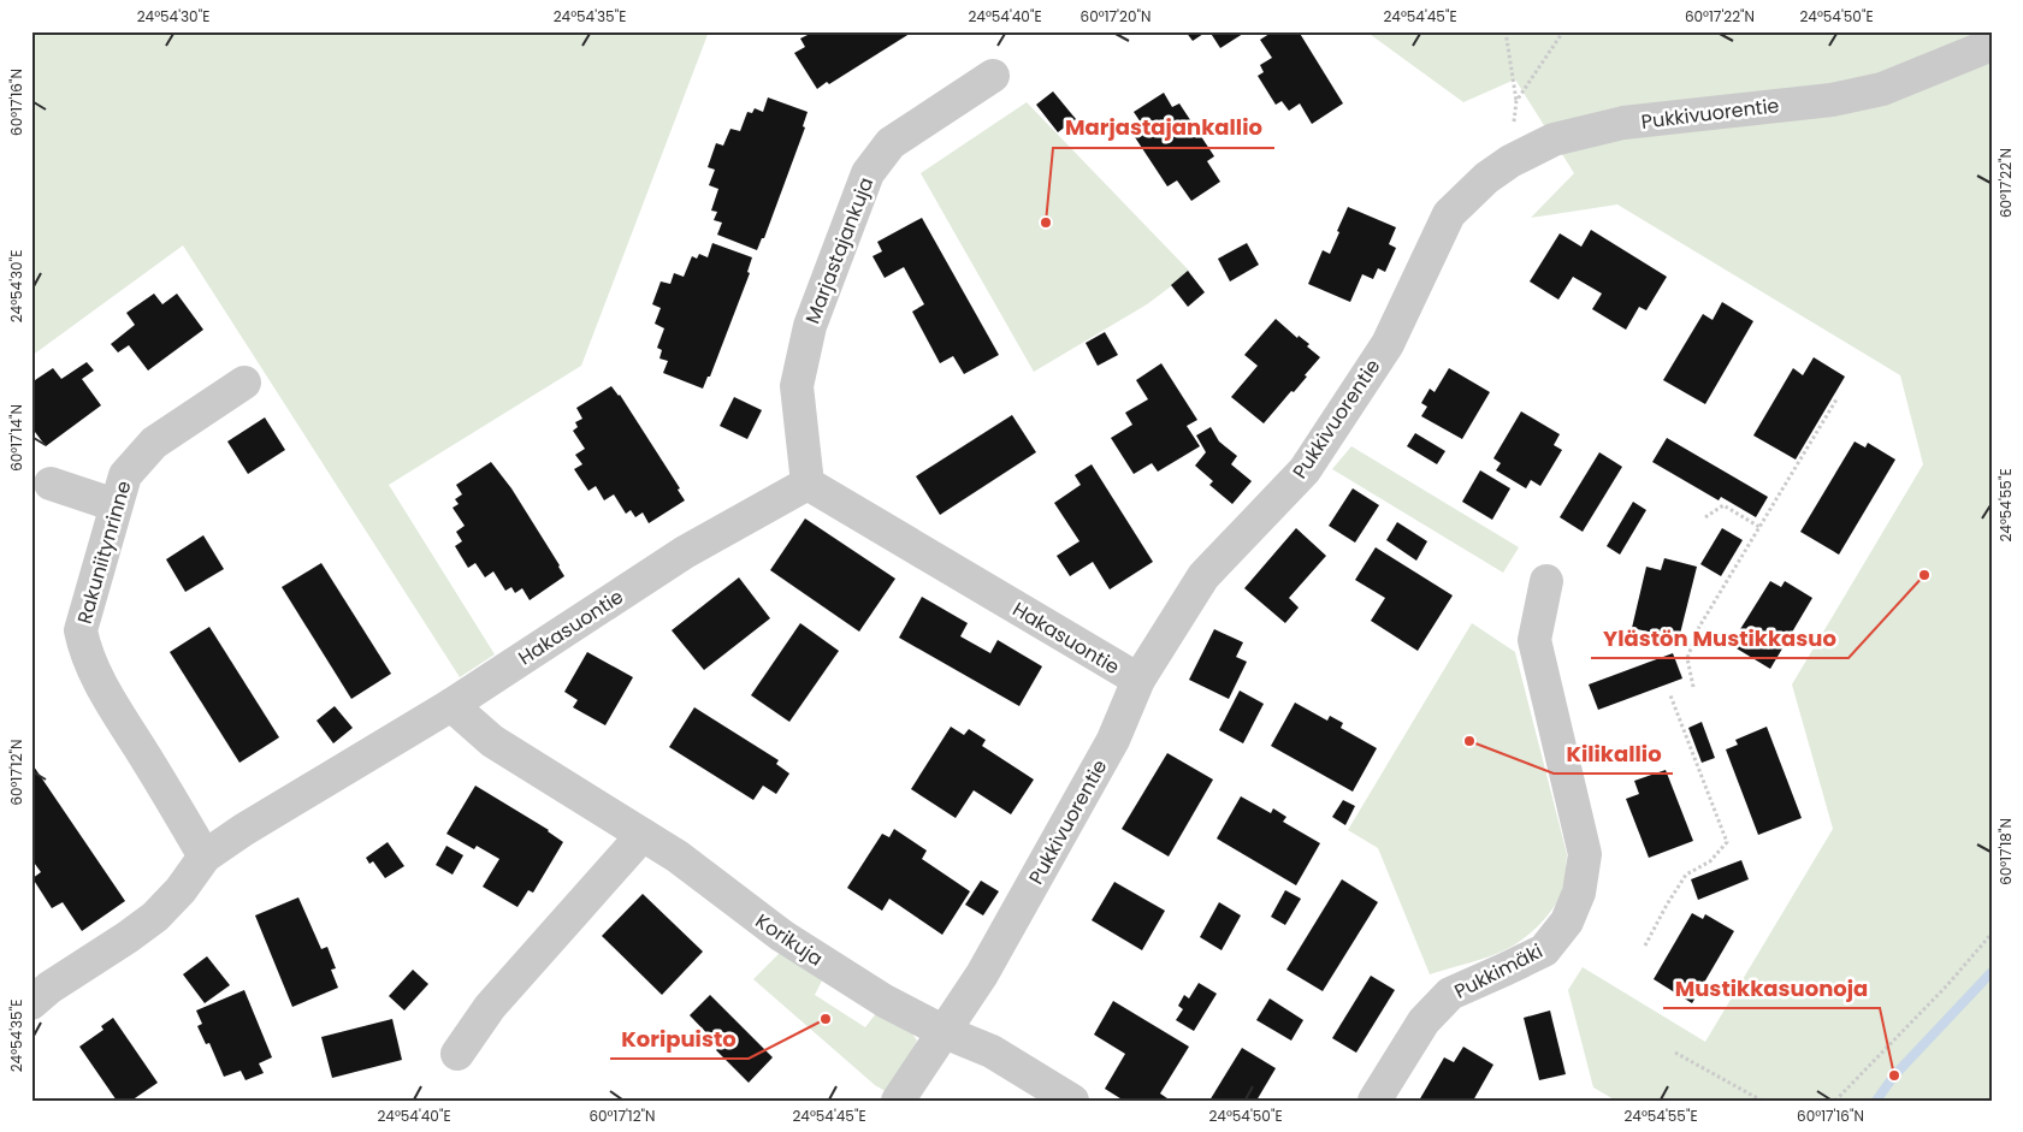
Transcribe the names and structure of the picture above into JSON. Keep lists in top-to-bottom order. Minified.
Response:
{"streets":{"street":["Pukkivuorentie","Marjastajankuja","Rakuniitynrinne","Hakasuontie","Korikuja","Pukkimäki"]},"crossings":[["Pukkivuorentie","Hakasuontie"],["Pukkivuorentie","Korikuja"],["Marjastajankuja","Hakasuontie"],["Rakuniitynrinne","Hakasuontie"],["Hakasuontie","Korikuja"]],"places":["Marjastajankallio","Ylästön Mustikkasuo","Kilikallio","Koripuisto","Mustikkasuonoja"],"coordinates":["24°54'30\"E","24°54'35\"E","24°54'40\"E","60°17'20\"N","24°54'45\"E","60°17'22\"N","24°54'50\"E","60°17'16\"N","60°17'14\"N","24°54'55\"E","60°17'12\"N","60°17'18\"N"]}
